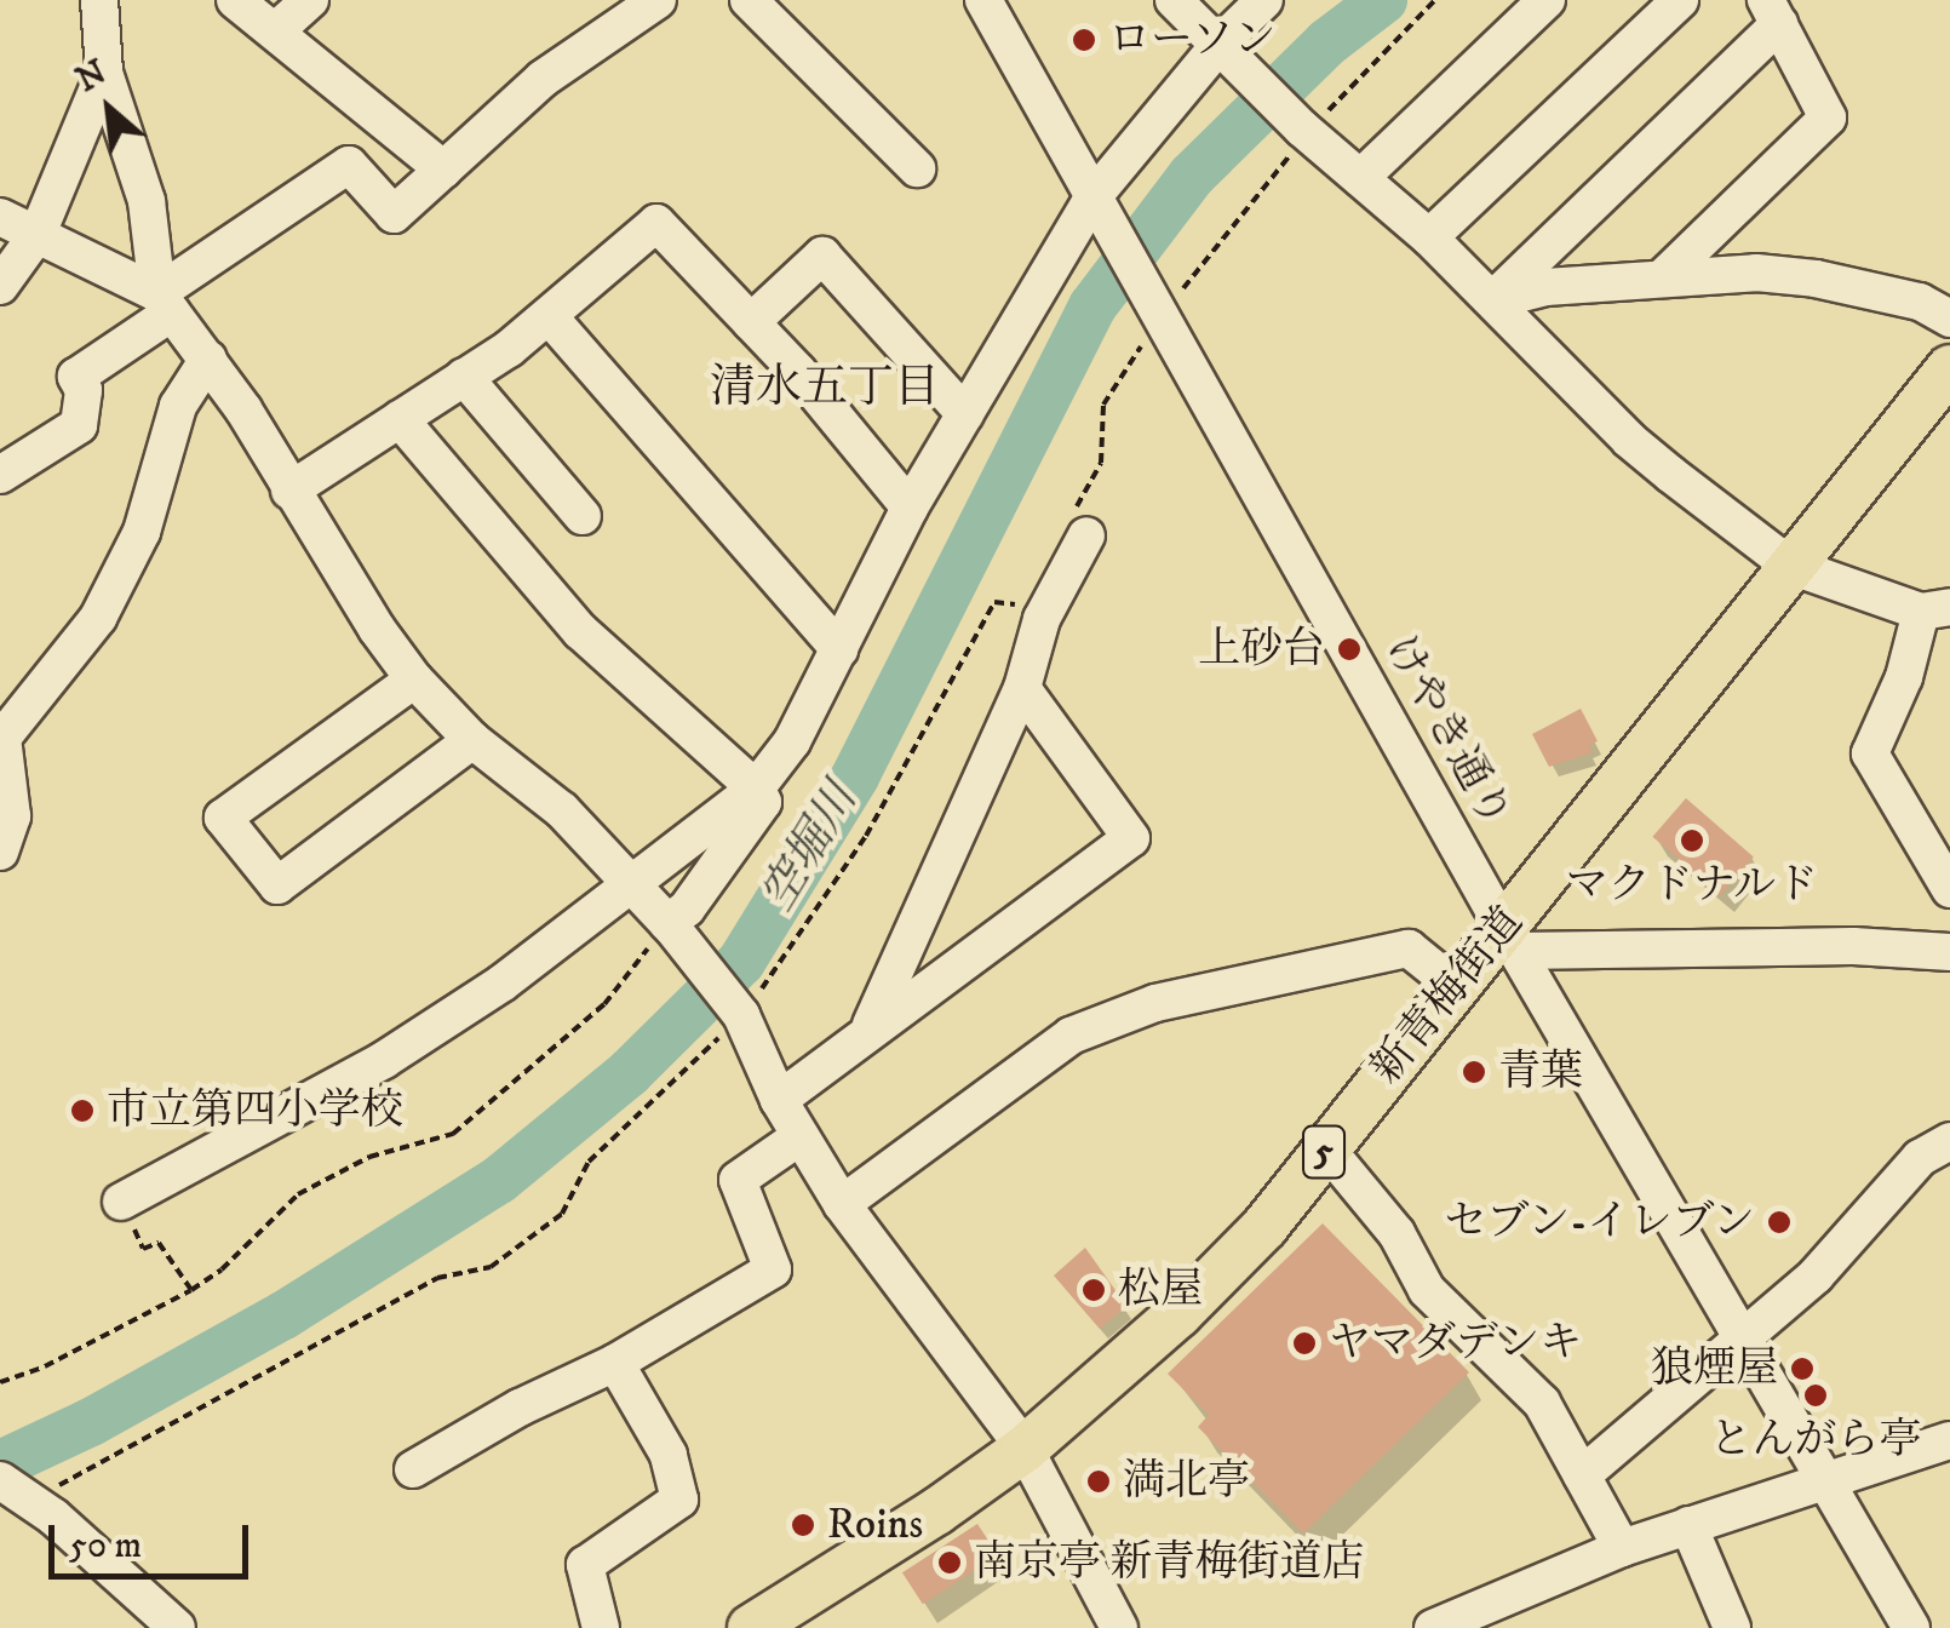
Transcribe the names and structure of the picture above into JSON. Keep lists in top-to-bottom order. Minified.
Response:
{"streets":{"main road":["新青梅街道","5"],"street":["けやき通り"]},"crossings":[["けやき通り","新青梅街道"]],"districts":["清水五丁目"],"water":["空堀川"],"places":["ローソン","上砂台","マクドナルド","青葉","市立第四小学校","セブン-イレブン","松屋","ヤマダデンキ","狼煙屋","とんがら亭","満北亭","Roins","南京亭 新青梅街道店"],"scale_bar":"50 m","north":"top left"}
